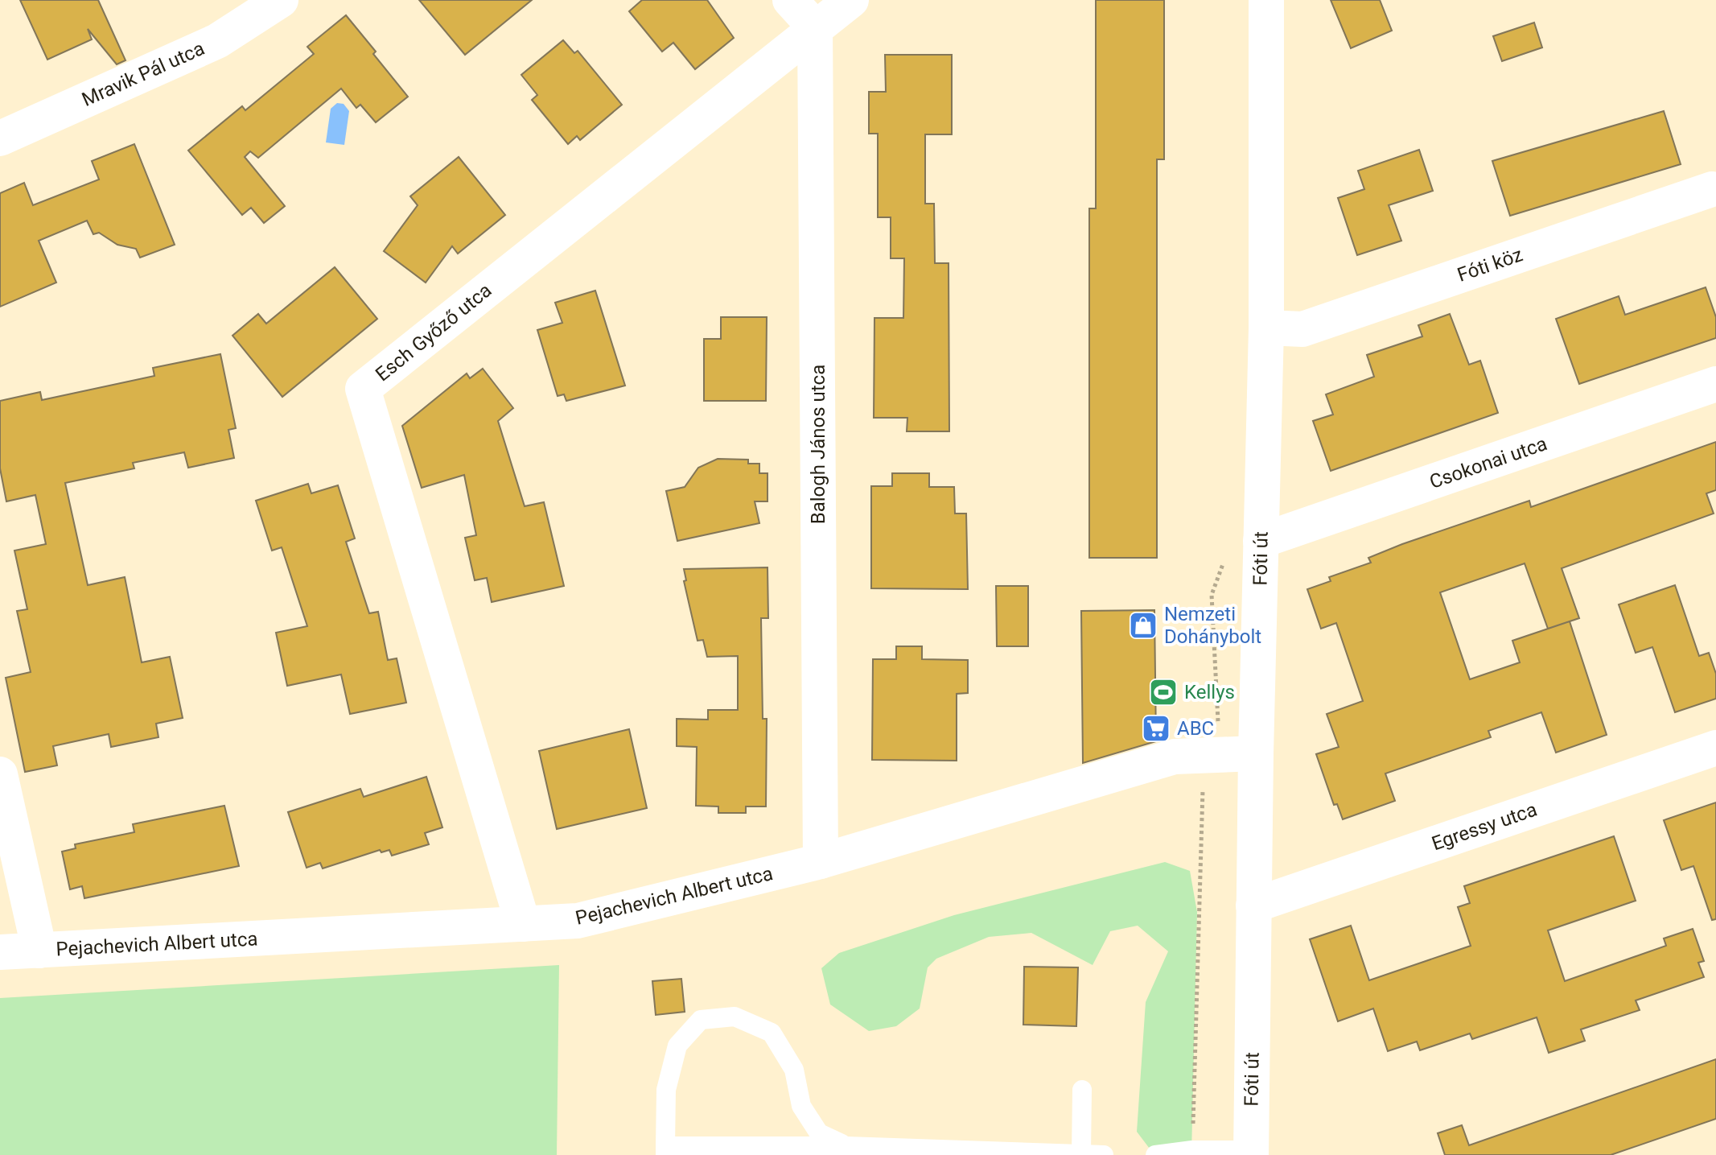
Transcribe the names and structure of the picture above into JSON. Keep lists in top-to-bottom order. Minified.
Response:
{"streets":{"street":["Mravik Pál utca","Fóti köz","Esch Győző utca","Balogh János utca","Csokonai utca","Fóti út","Egressy utca","Pejachevich Albert utca"]},"crossings":[["Fóti köz","Fóti út"],["Esch Győző utca","Balogh János utca"],["Esch Győző utca","Pejachevich Albert utca"],["Balogh János utca","Pejachevich Albert utca"],["Csokonai utca","Fóti út"],["Fóti út","Egressy utca"],["Fóti út","Pejachevich Albert utca"]],"places":{"shop":["Nemzeti Dohánybolt"],"sports":["Kellys"],"supermarket":["ABC"]}}
